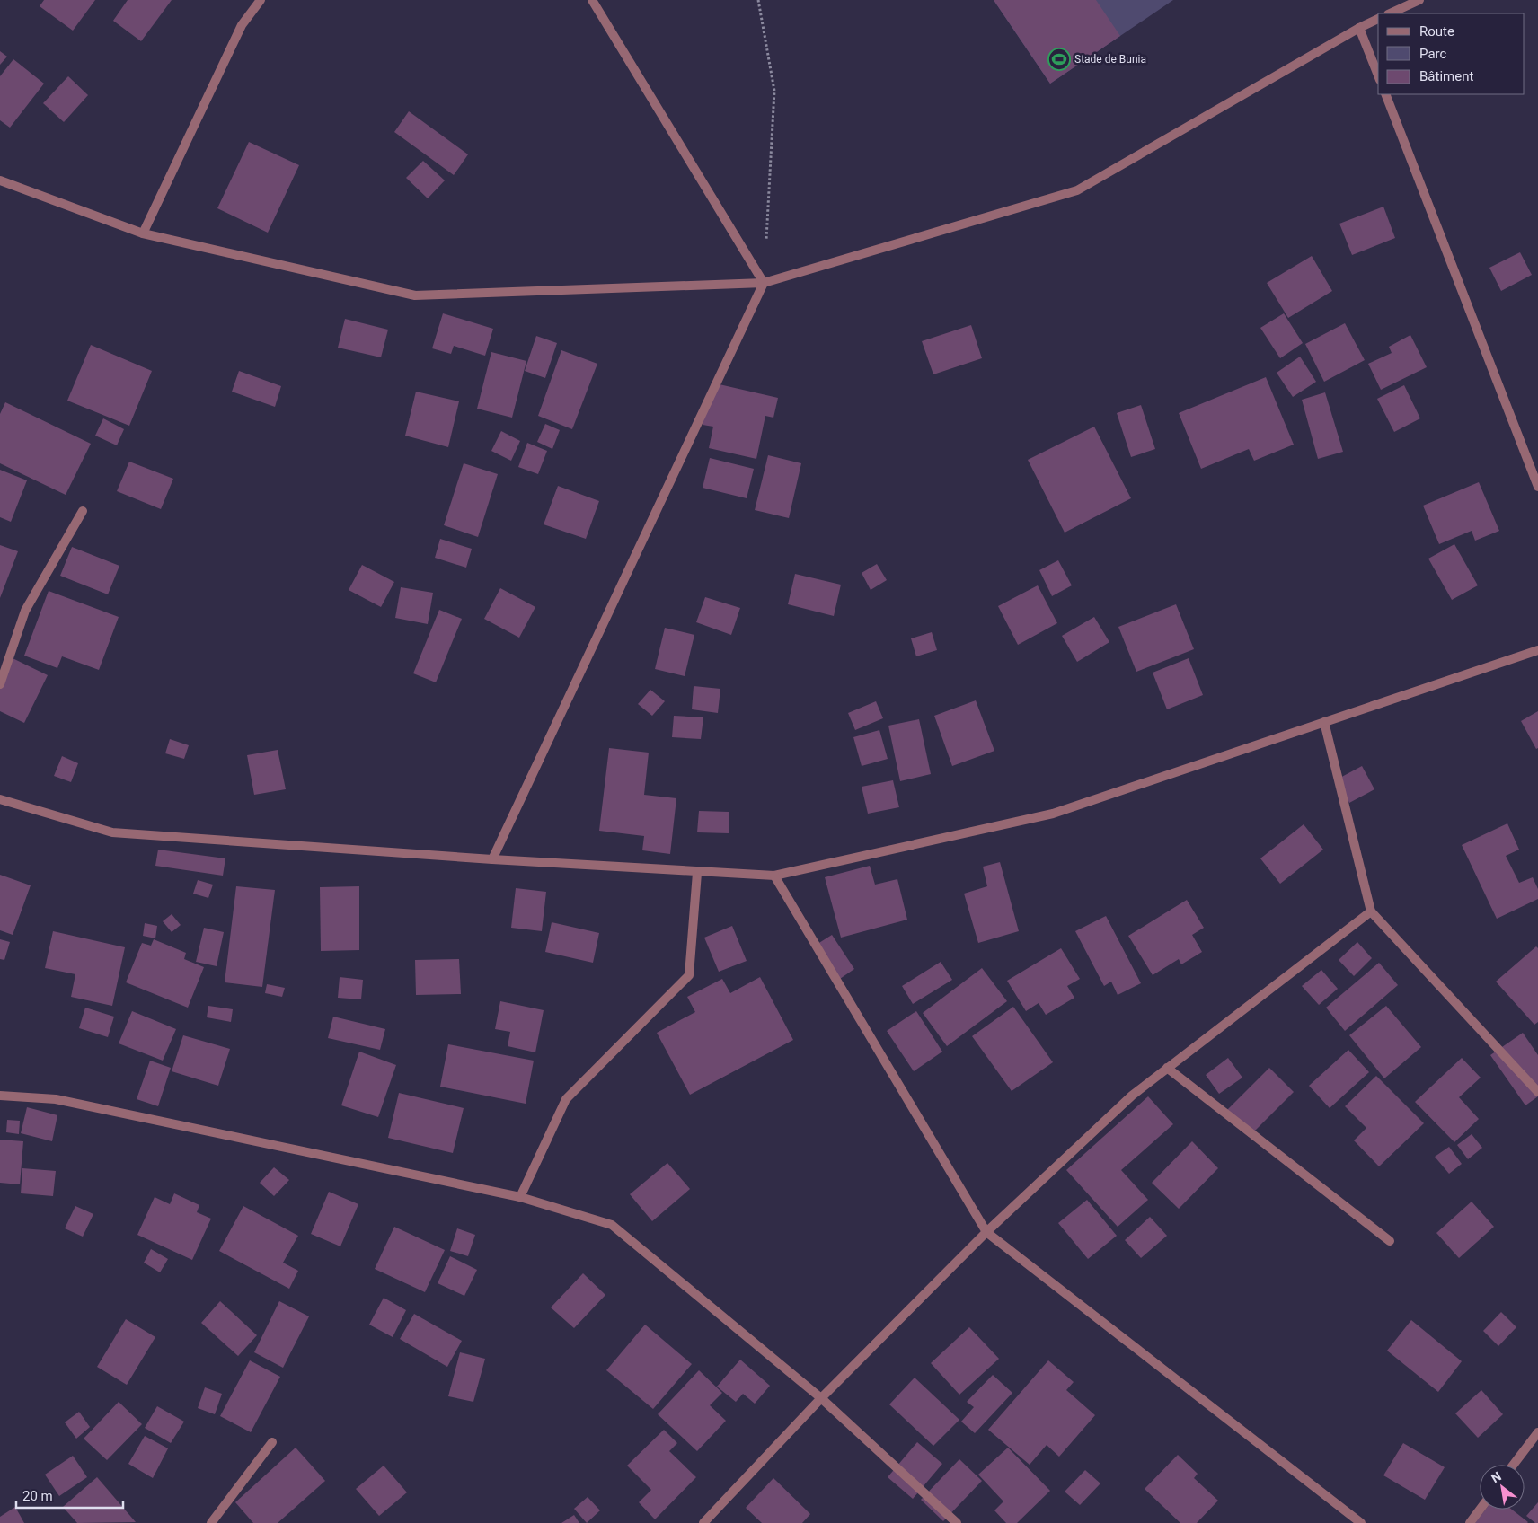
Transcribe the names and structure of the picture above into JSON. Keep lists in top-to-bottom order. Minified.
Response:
{"places":{"sports":["Stade de Bunia"]},"legend":["Route","Parc","Bâtiment"],"scale_bar":"20 m","north":"top left"}
